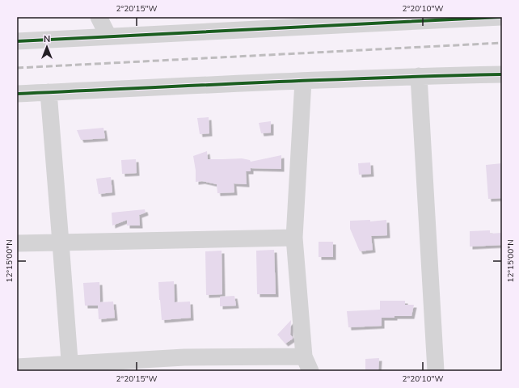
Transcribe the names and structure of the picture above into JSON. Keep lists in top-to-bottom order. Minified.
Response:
{"north":"top","coordinates":["2°20'15\"W","2°20'10\"W","12°15'00\"N"]}
